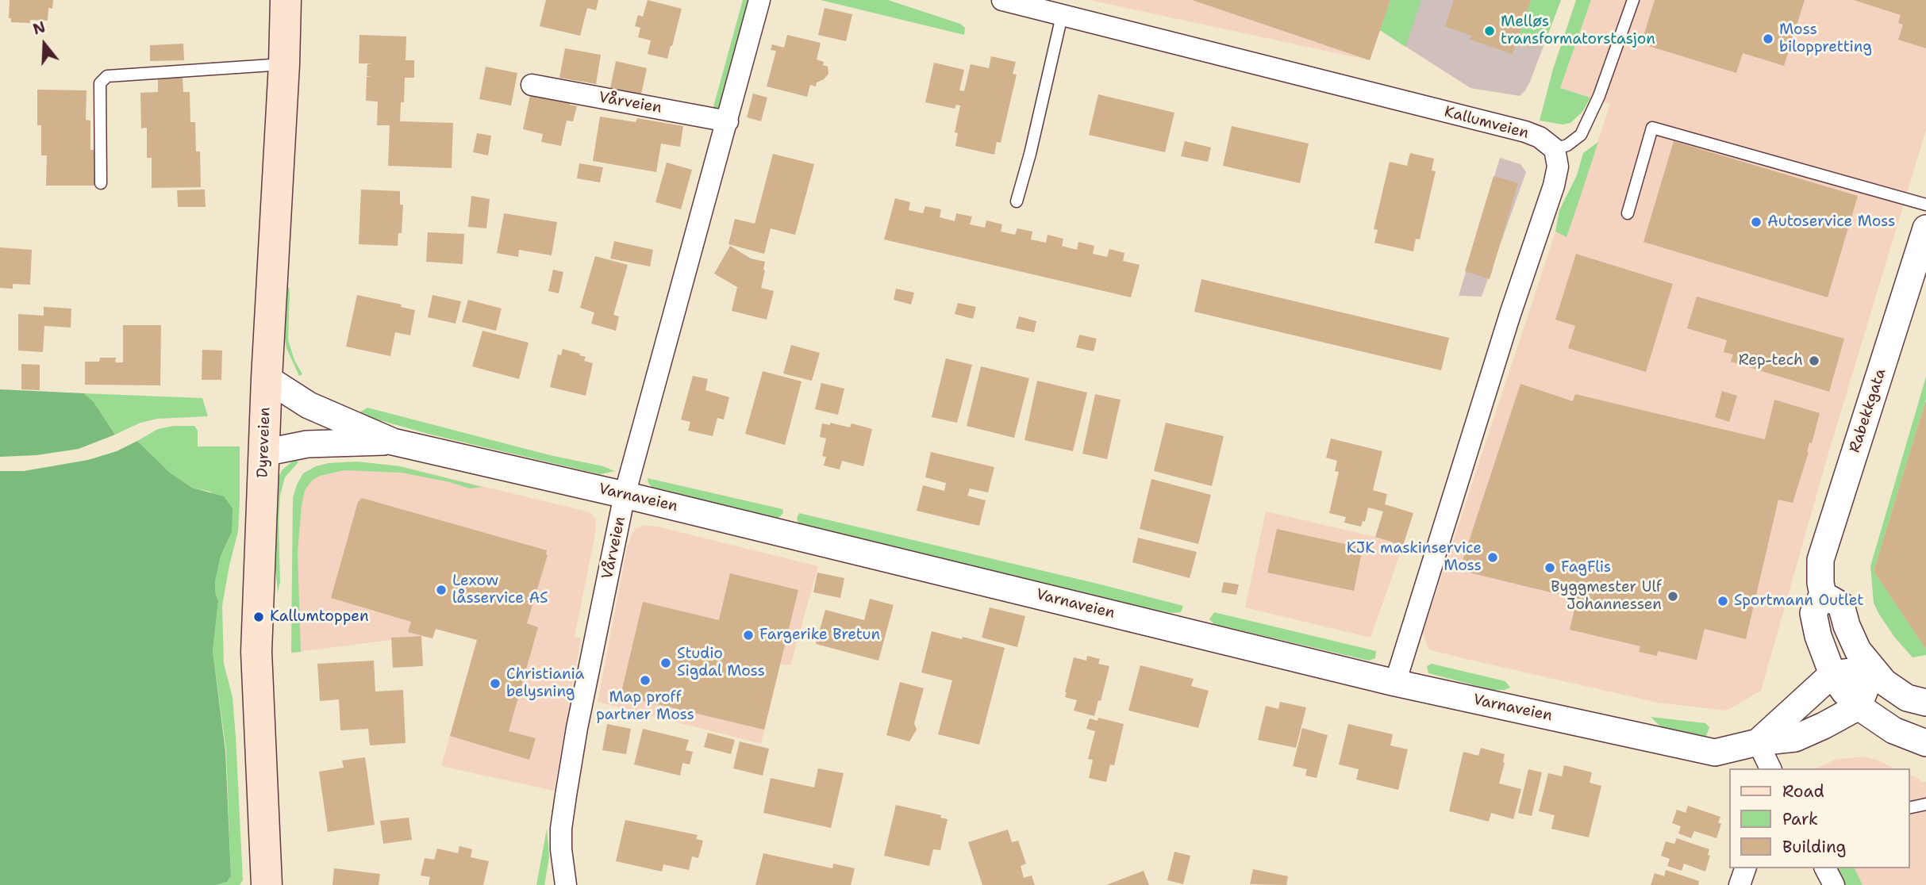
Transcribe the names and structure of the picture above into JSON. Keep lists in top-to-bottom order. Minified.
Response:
{"streets":{"main road":["Dyreveien"],"street":["Vårveien","Kallumveien","Rabekkgata","Varnaveien"]},"crossings":[["Vårveien","Varnaveien"]],"places":["Melløs transformatorstasjon","Moss biloppretting","Autoservice Moss","Rep-tech","KJK maskinservice Moss","FagFlis","Lexow låsservice AS","Byggmester Ulf Johannessen","Sportmann Outlet","Kallumtoppen","Fargerike Bretun","Studio Sigdal Moss","Map proff partner Moss","Christiania belysning"],"legend":["Road","Park","Building"],"north":"top"}
